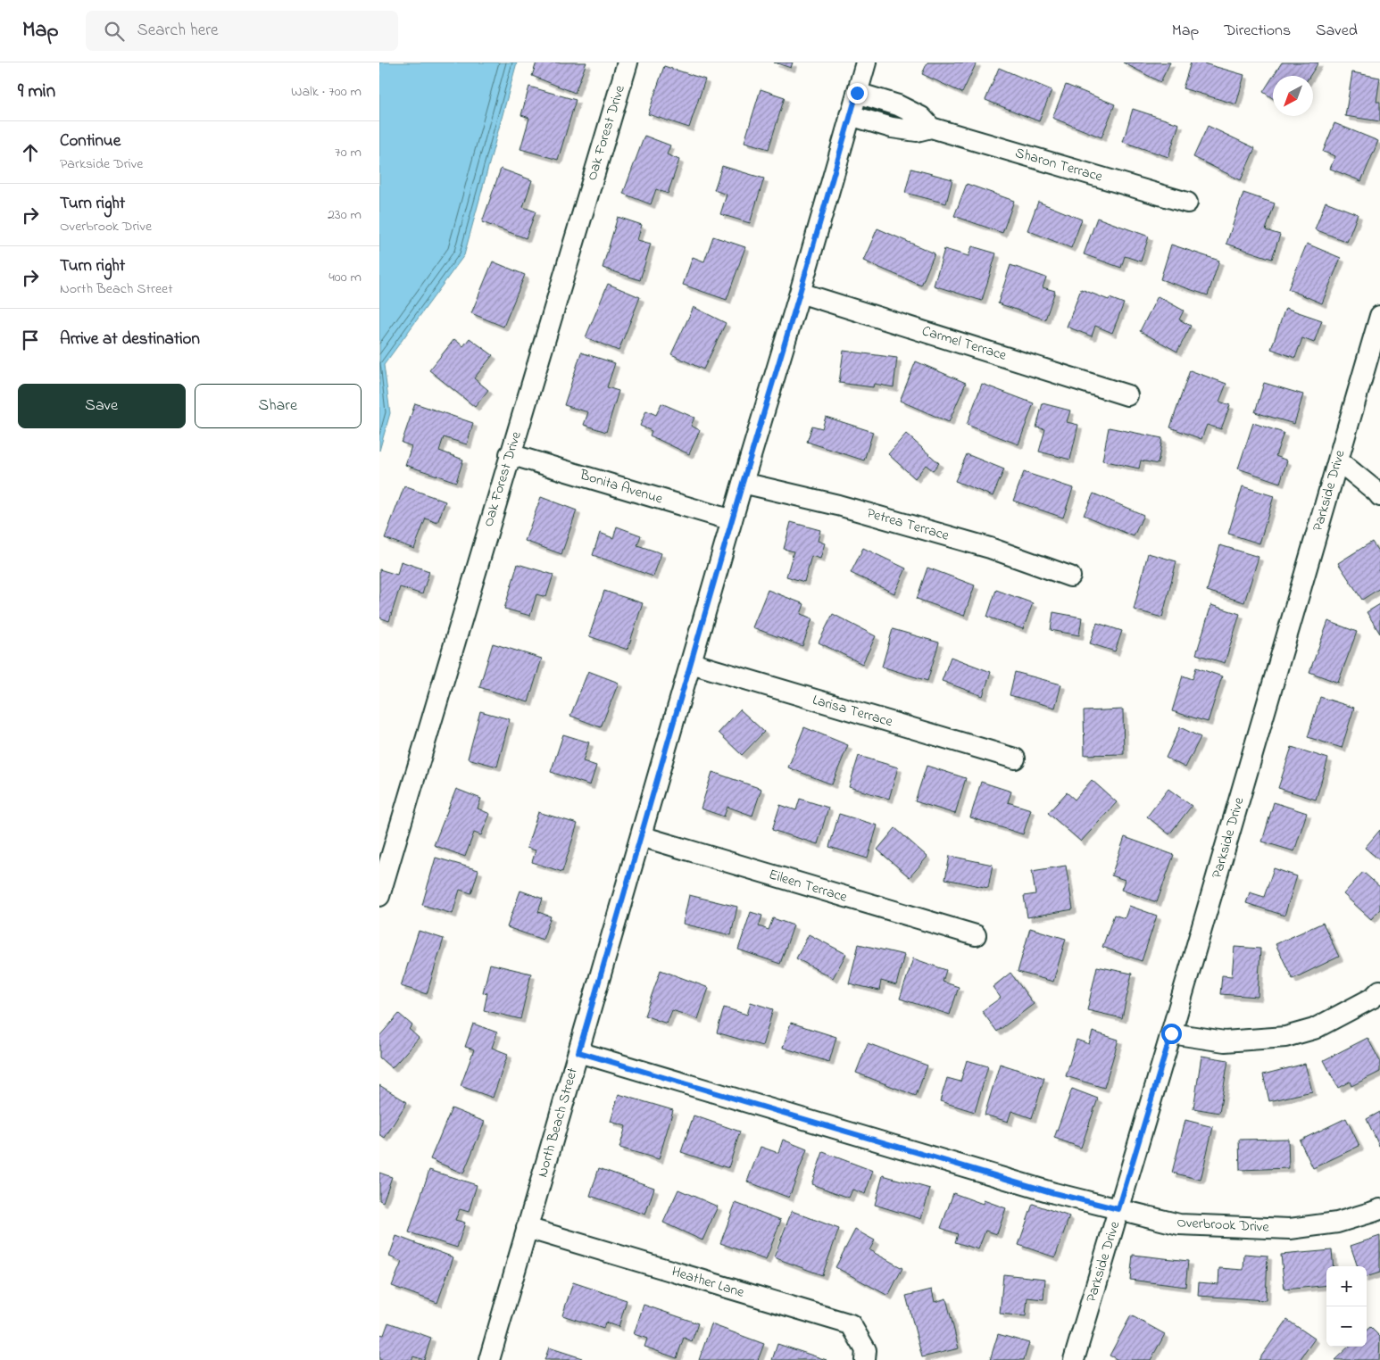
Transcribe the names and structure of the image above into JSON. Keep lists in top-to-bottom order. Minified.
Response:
{"streets":{"street":["Oak Forest Drive","Sharon Terrace","Carmel Terrace","Bonita Avenue","Parkside Drive","Petrea Terrace","Larisa Terrace","Eileen Terrace","North Beach Street","Overbrook Drive","Heather Lane"]},"crossings":[["Oak Forest Drive","Bonita Avenue"],["Sharon Terrace","North Beach Street"],["Carmel Terrace","North Beach Street"],["Bonita Avenue","North Beach Street"],["Parkside Drive","Overbrook Drive"],["Petrea Terrace","North Beach Street"],["Larisa Terrace","North Beach Street"],["Eileen Terrace","North Beach Street"],["North Beach Street","Overbrook Drive"],["North Beach Street","Heather Lane"]],"north":"bottom left","page":{"header":"Map","search":"Search here","nav":["Map","Directions","Saved"],"heading":["9 min","Walk · 700 m"],"list":[["Continue","Parkside Drive","70 m"],["Turn right","Overbrook Drive","230 m"],["Turn right","North Beach Street","400 m"],"Arrive at destination"],"buttons":["Save","Share"],"map_buttons":["+","−"]}}
